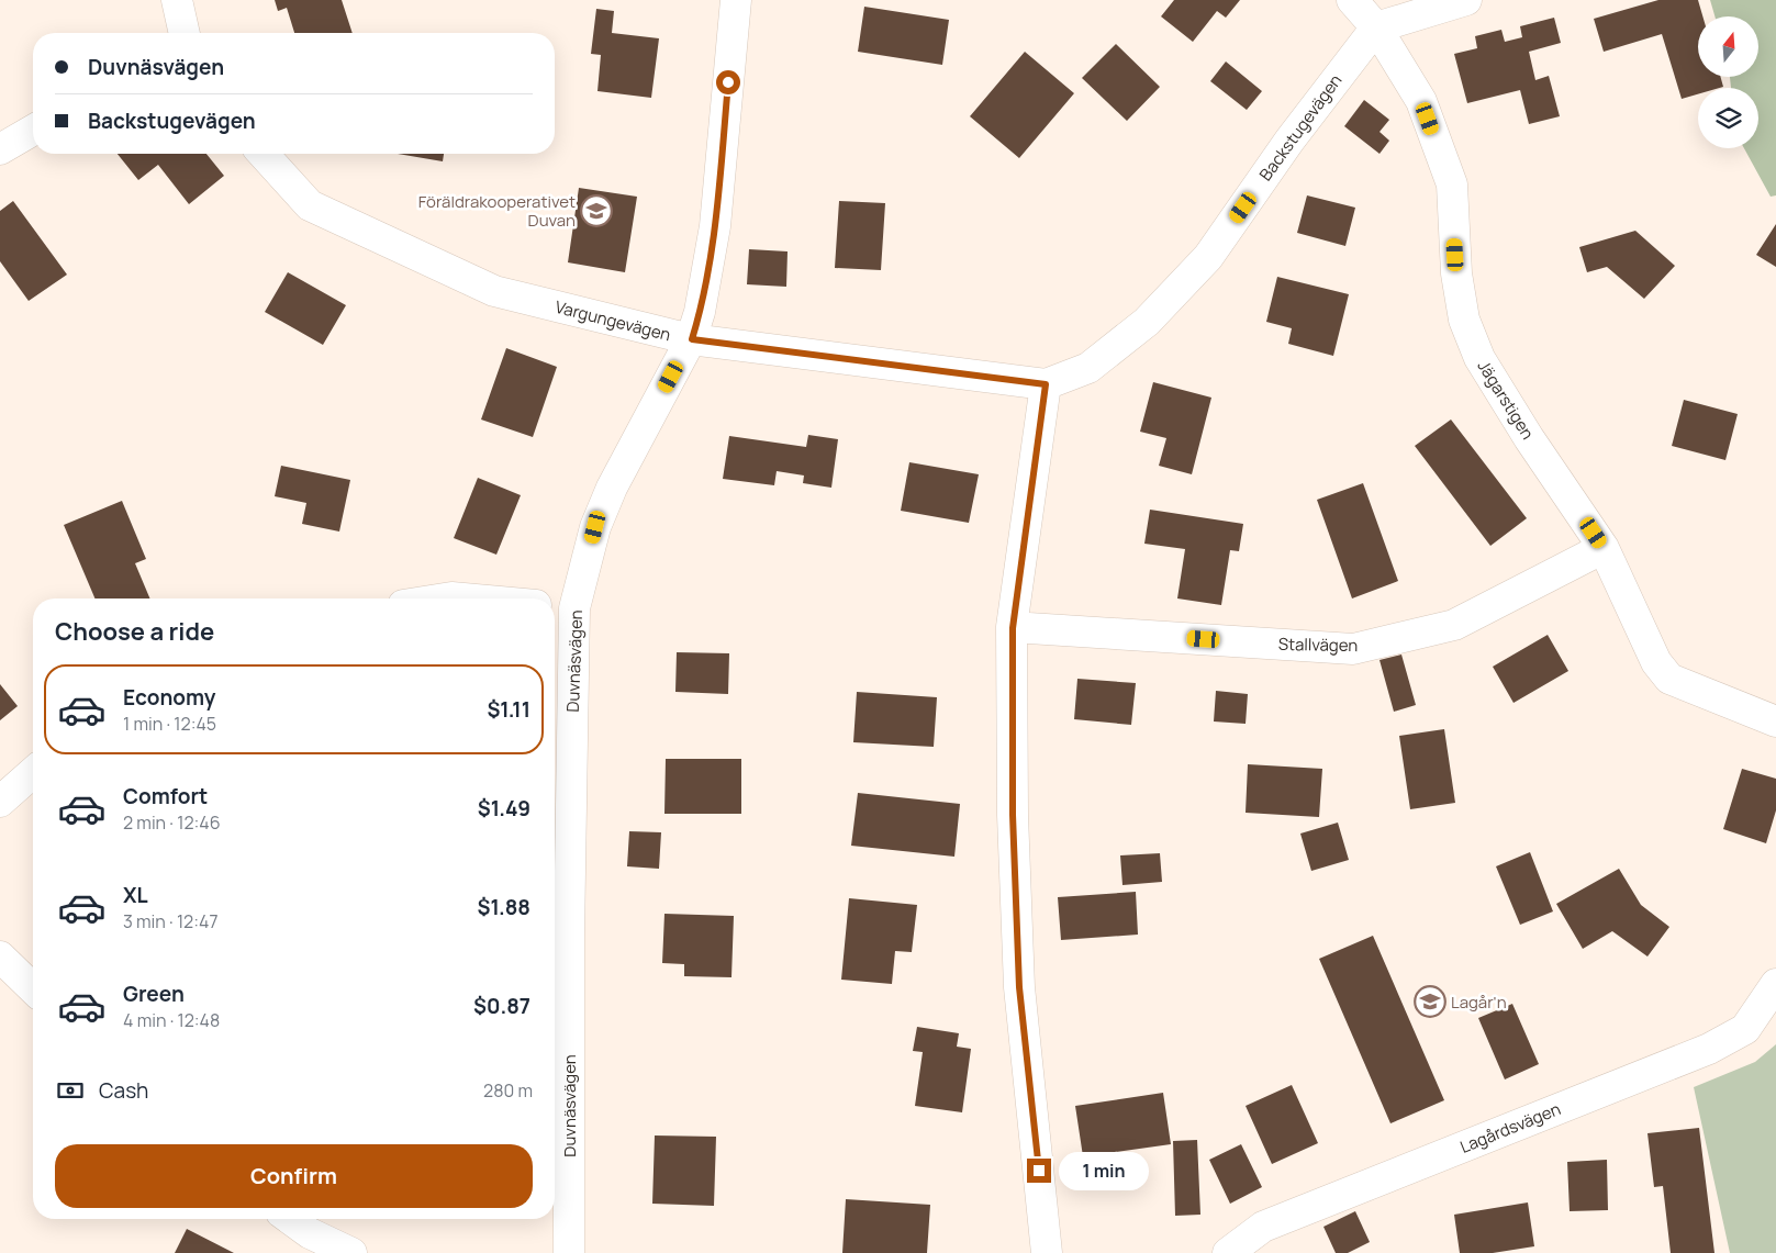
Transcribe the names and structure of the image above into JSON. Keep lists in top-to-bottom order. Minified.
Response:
{"streets":{"street":["Backstugevägen","Vargungevägen","Jägarstigen","Stallvägen","Duvnäsvägen","Lagårdsvägen"]},"crossings":[["Backstugevägen","Vargungevägen"],["Backstugevägen","Jägarstigen"],["Vargungevägen","Duvnäsvägen"],["Jägarstigen","Stallvägen"]],"places":{"school or university":["Föräldrakooperativet Duvan","Lagår'n"]},"north":"top","page":{"banner":["Duvnäsvägen","Backstugevägen"],"heading":"Choose a ride","list":[{"name":"Economy","note":"1 min · 12:45","value":"$1.11"},{"name":"Comfort","note":"2 min · 12:46","value":"$1.49"},{"name":"XL","note":"3 min · 12:47","value":"$1.88"},{"name":"Green","note":"4 min · 12:48","value":"$0.87"}],"pay":["Cash","280 m"],"buttons":"Confirm","bubble":"1 min"}}
